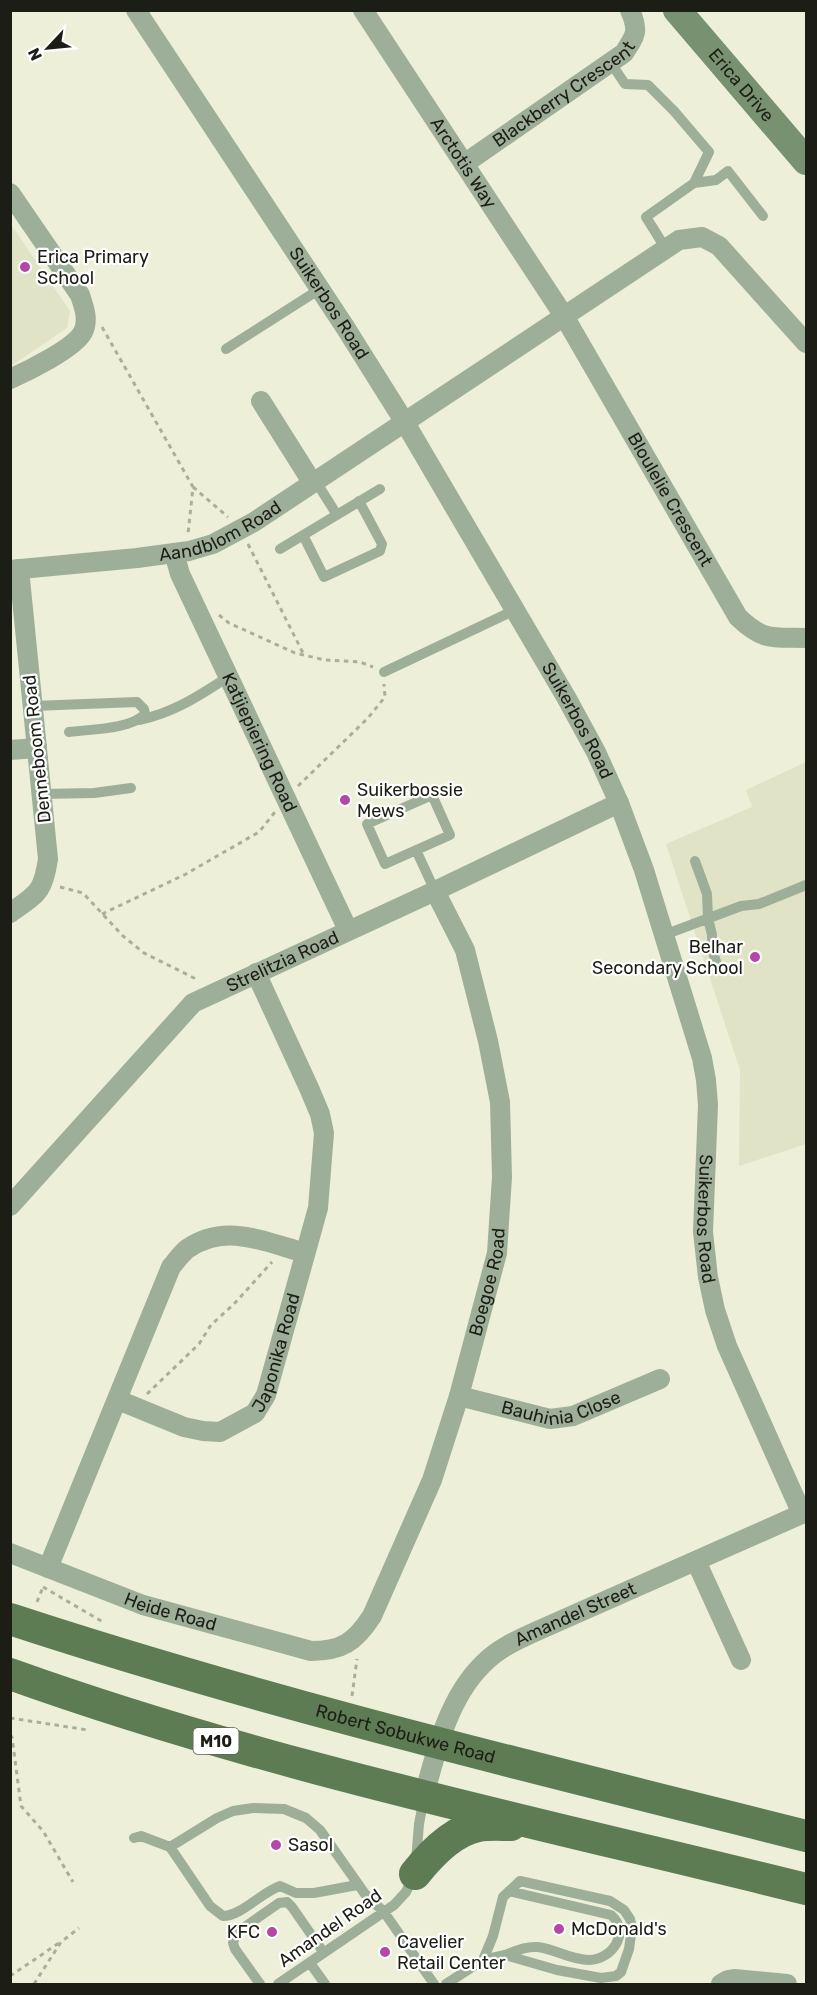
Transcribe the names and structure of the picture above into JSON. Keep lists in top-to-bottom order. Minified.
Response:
{"streets":{"main road":["Erica Drive","Robert Sobukwe Road","M10"],"street":["Blackberry Crescent","Arctotis Way","Suikerbos Road","Bloulelie Crescent","Aandblom Road","Katjiepiering Road","Denneboom Road","Strelitzia Road","Boegoe Road","Japonika Road","Bauhinia Close","Heide Road","Amandel Street"],"lane":["Amandel Road"]},"crossings":[["Blackberry Crescent","Arctotis Way"],["Arctotis Way","Bloulelie Crescent"],["Suikerbos Road","Aandblom Road"],["Suikerbos Road","Strelitzia Road"],["Suikerbos Road","Amandel Street"],["Aandblom Road","Katjiepiering Road"],["Aandblom Road","Denneboom Road"],["Katjiepiering Road","Strelitzia Road"],["Strelitzia Road","Boegoe Road"],["Strelitzia Road","Japonika Road"],["Boegoe Road","Bauhinia Close"],["Boegoe Road","Heide Road"],["Amandel Street","Robert Sobukwe Road"],["Amandel Street","M10"],["Amandel Street","Amandel Road"],["M10","Amandel Road"]],"places":["Erica Primary School","Suikerbossie Mews","Belhar Secondary School","Sasol","McDonald's","KFC","Cavelier Retail Center"],"north":"bottom left"}
